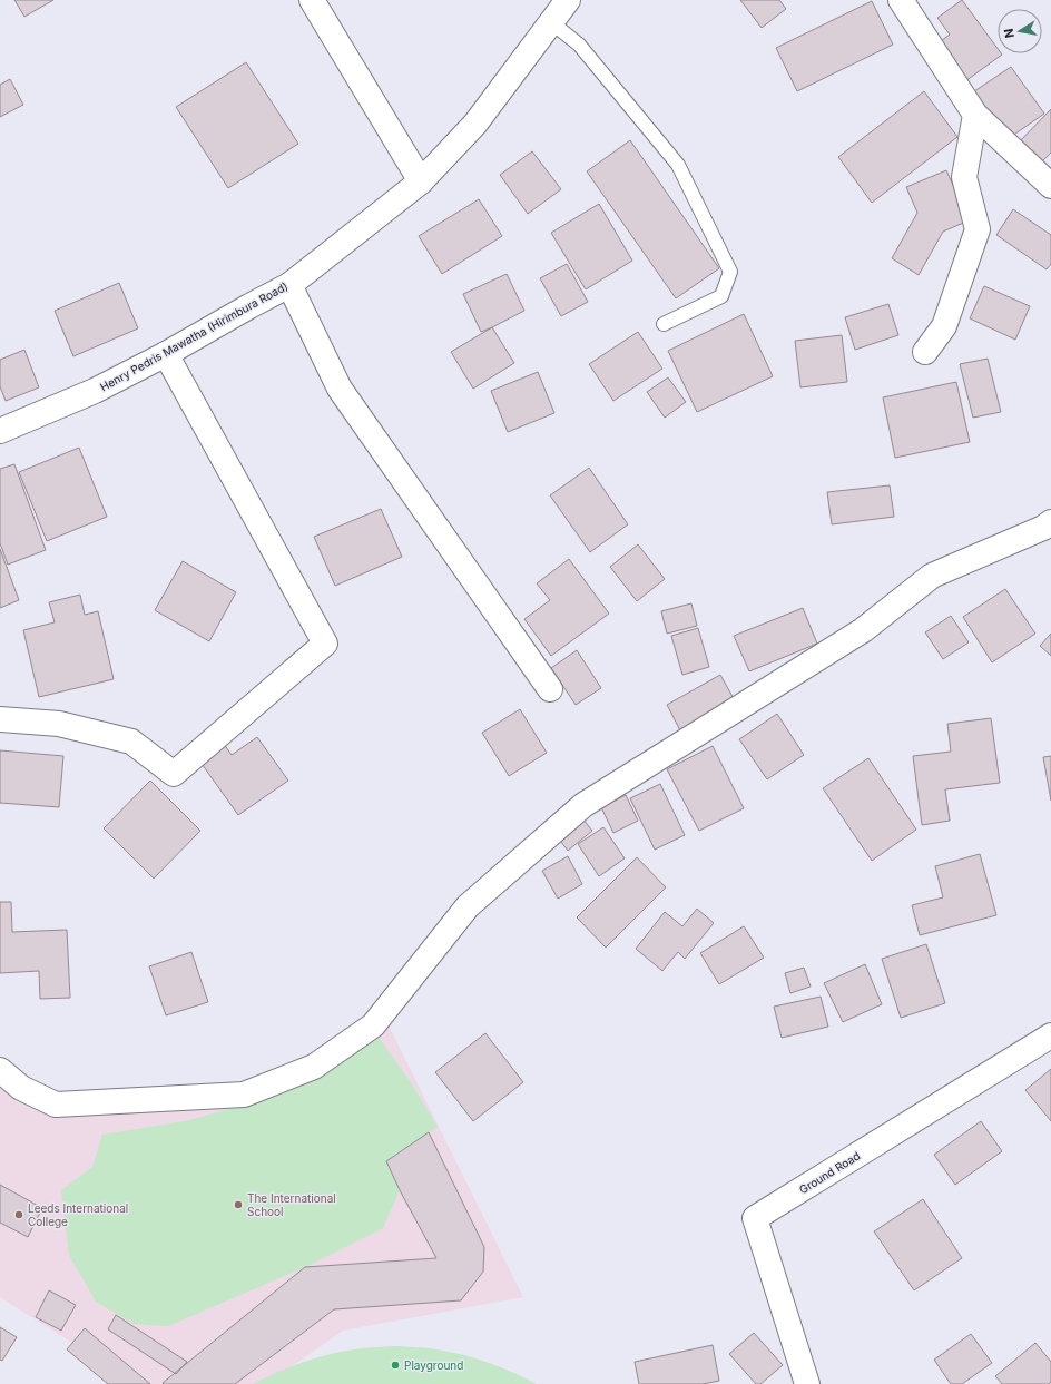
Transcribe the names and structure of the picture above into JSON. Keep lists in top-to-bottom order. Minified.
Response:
{"streets":{"street":["Henry Pedris Mawatha (Hirimbura Road)","Ground Road"]},"places":["The International School","Leeds International College","Playground"],"north":"left"}
